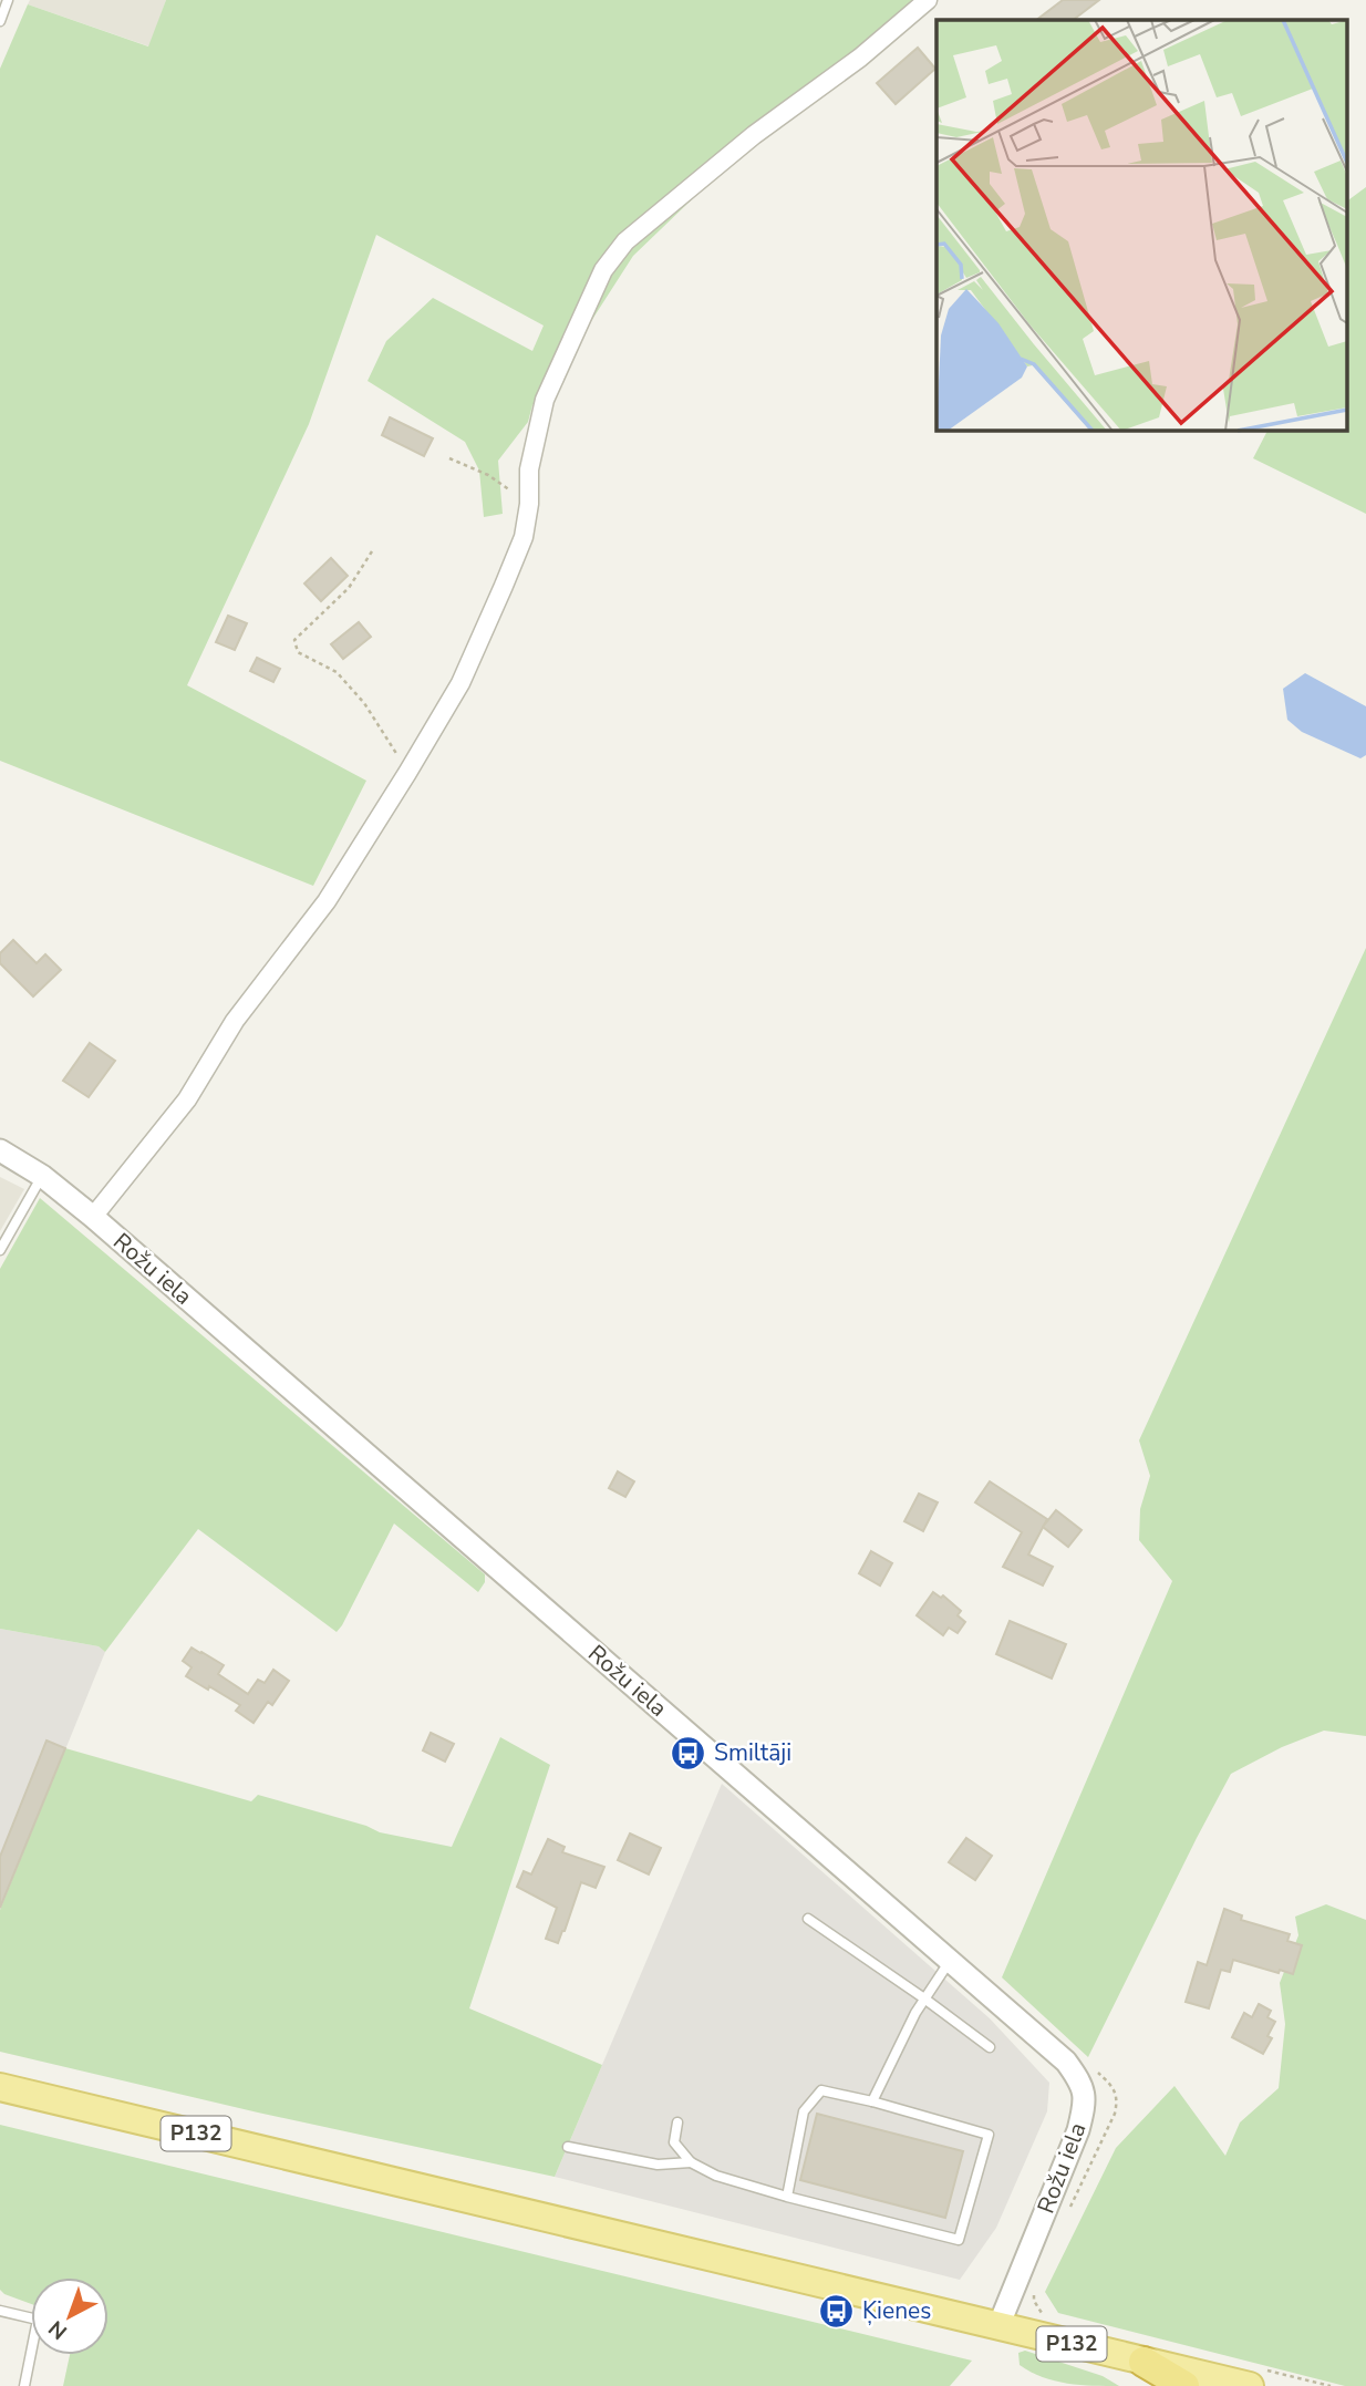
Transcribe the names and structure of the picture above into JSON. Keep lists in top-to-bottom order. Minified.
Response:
{"streets":{"main road":["P132"],"street":["Rožu iela"]},"crossings":[["Rožu iela","P132"]],"places":{"bus stop":["Smiltāji","Ķienes"]},"north":"bottom left"}
